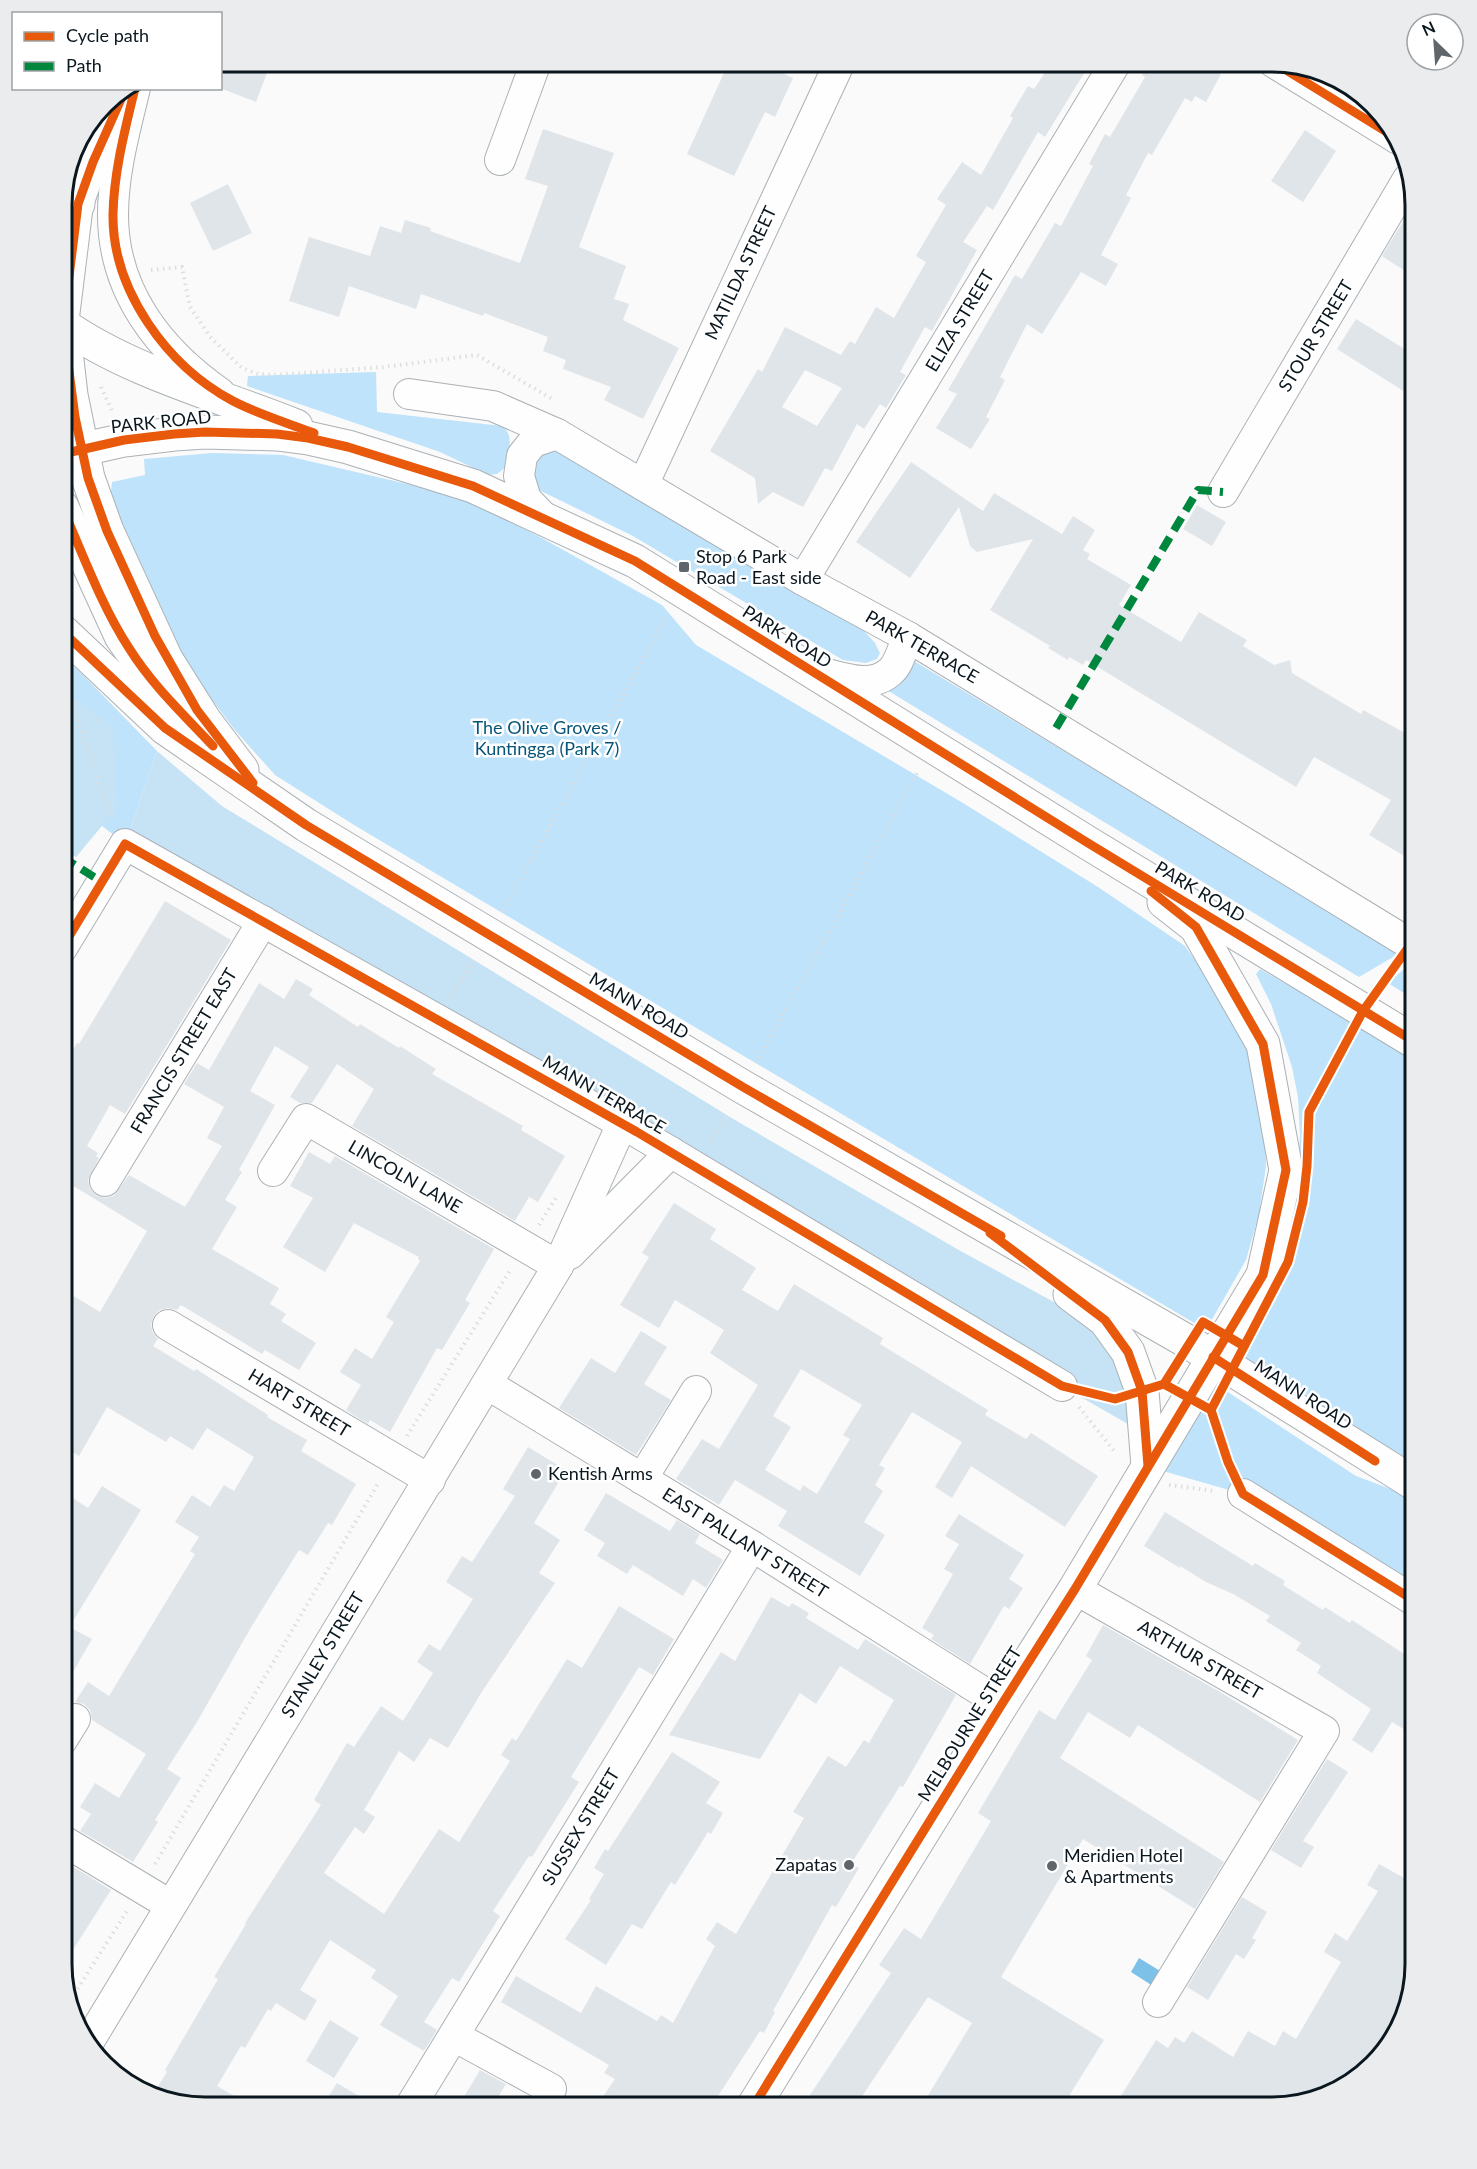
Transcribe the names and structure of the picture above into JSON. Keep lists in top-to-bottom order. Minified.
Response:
{"streets":{"main road":["PARK ROAD","MANN ROAD","MELBOURNE STREET"],"street":["MATILDA STREET","ELIZA STREET","STOUR STREET","PARK TERRACE","FRANCIS STREET EAST","MANN TERRACE","LINCOLN LANE","HART STREET","EAST PALLANT STREET","STANLEY STREET","ARTHUR STREET","SUSSEX STREET"]},"crossings":[["MATILDA STREET","PARK TERRACE"],["ELIZA STREET","PARK TERRACE"],["PARK ROAD","MELBOURNE STREET"],["MANN ROAD","MELBOURNE STREET"],["FRANCIS STREET EAST","MANN TERRACE"],["MANN TERRACE","STANLEY STREET"],["LINCOLN LANE","STANLEY STREET"],["HART STREET","STANLEY STREET"],["EAST PALLANT STREET","STANLEY STREET"],["EAST PALLANT STREET","MELBOURNE STREET"],["EAST PALLANT STREET","SUSSEX STREET"],["ARTHUR STREET","MELBOURNE STREET"]],"parks":["The Olive Groves / Kuntingga (Park 7)"],"places":{"transit":["Stop 6 Park Road - East side"],"other":["Kentish Arms","Zapatas","Meridien Hotel & Apartments"]},"legend":["Cycle path","Path"],"north":"top left"}
